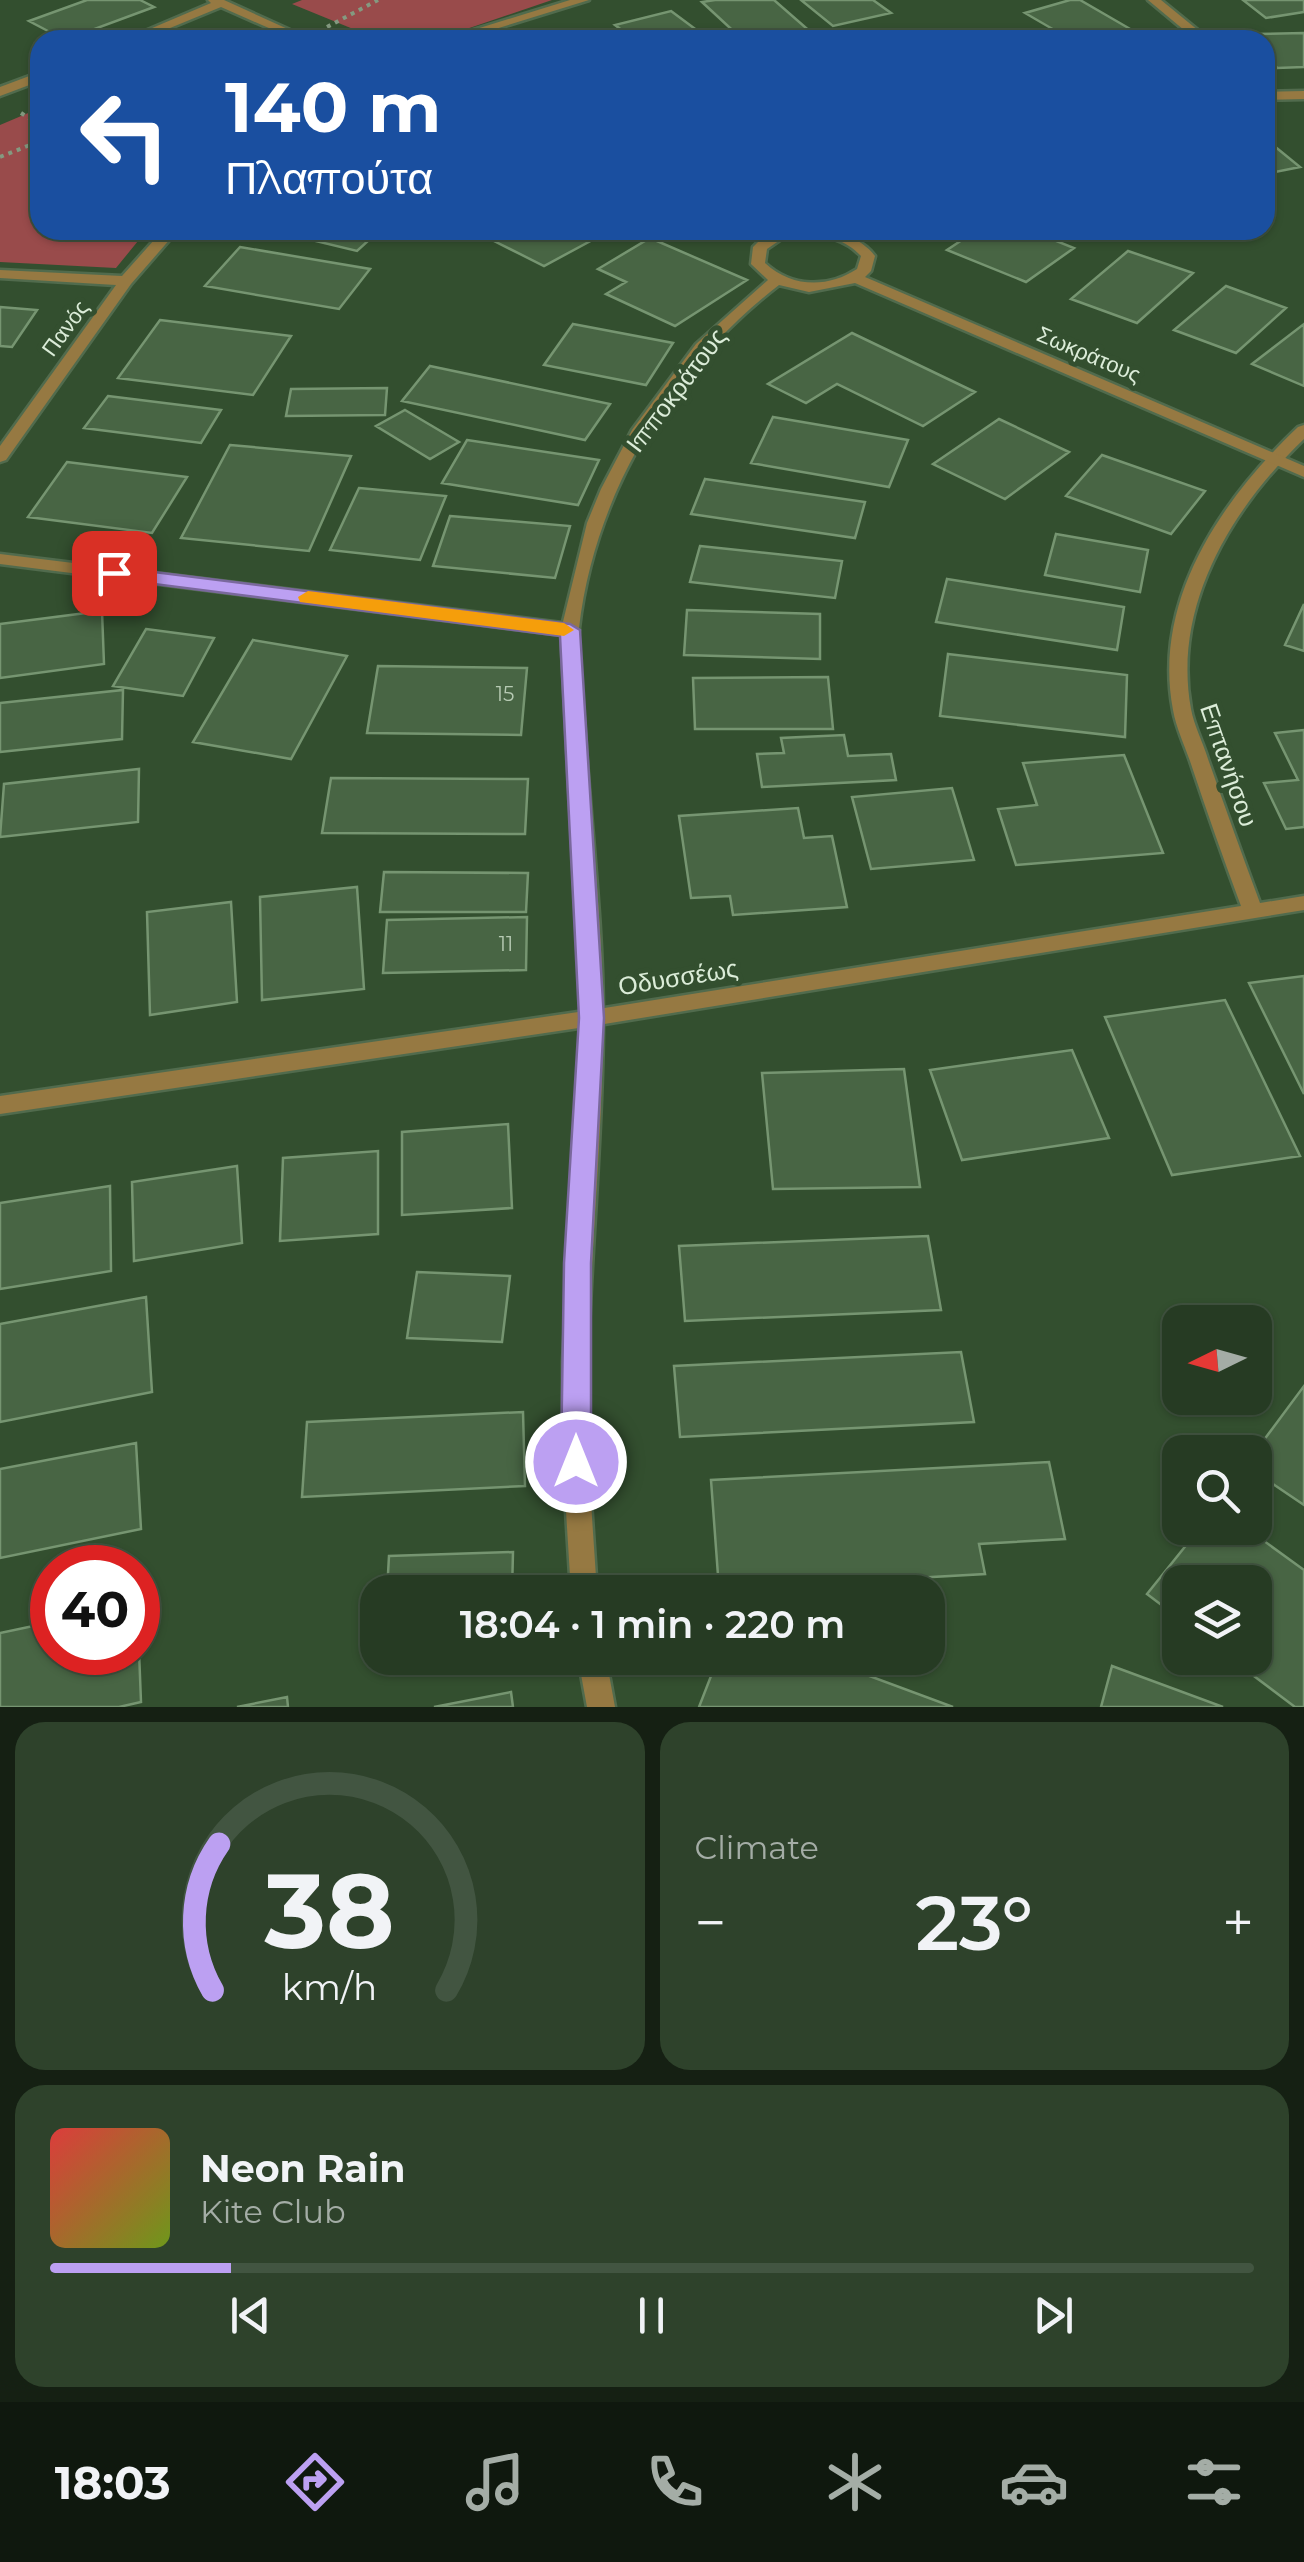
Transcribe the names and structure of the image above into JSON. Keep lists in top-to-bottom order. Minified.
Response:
{"streets":{"street":["Πανός","Σωκράτους","Ιπποκράτους","Επτανήσου","Οδυσσέως"]},"crossings":[["Σωκράτους","Επτανήσου"],["Ιπποκράτους","Οδυσσέως"],["Επτανήσου","Οδυσσέως"]],"house_numbers":["15","11"],"north":"left","page":{"turn":["140 m","Πλαπούτα"],"limit":"40","trip":"18:04 · 1 min · 220 m","tile":"Climate","heat":["−","23°","+"],"song":["Neon Rain","Kite Club"],"tabs":"18:03","gauge":["38","km/h"]}}
